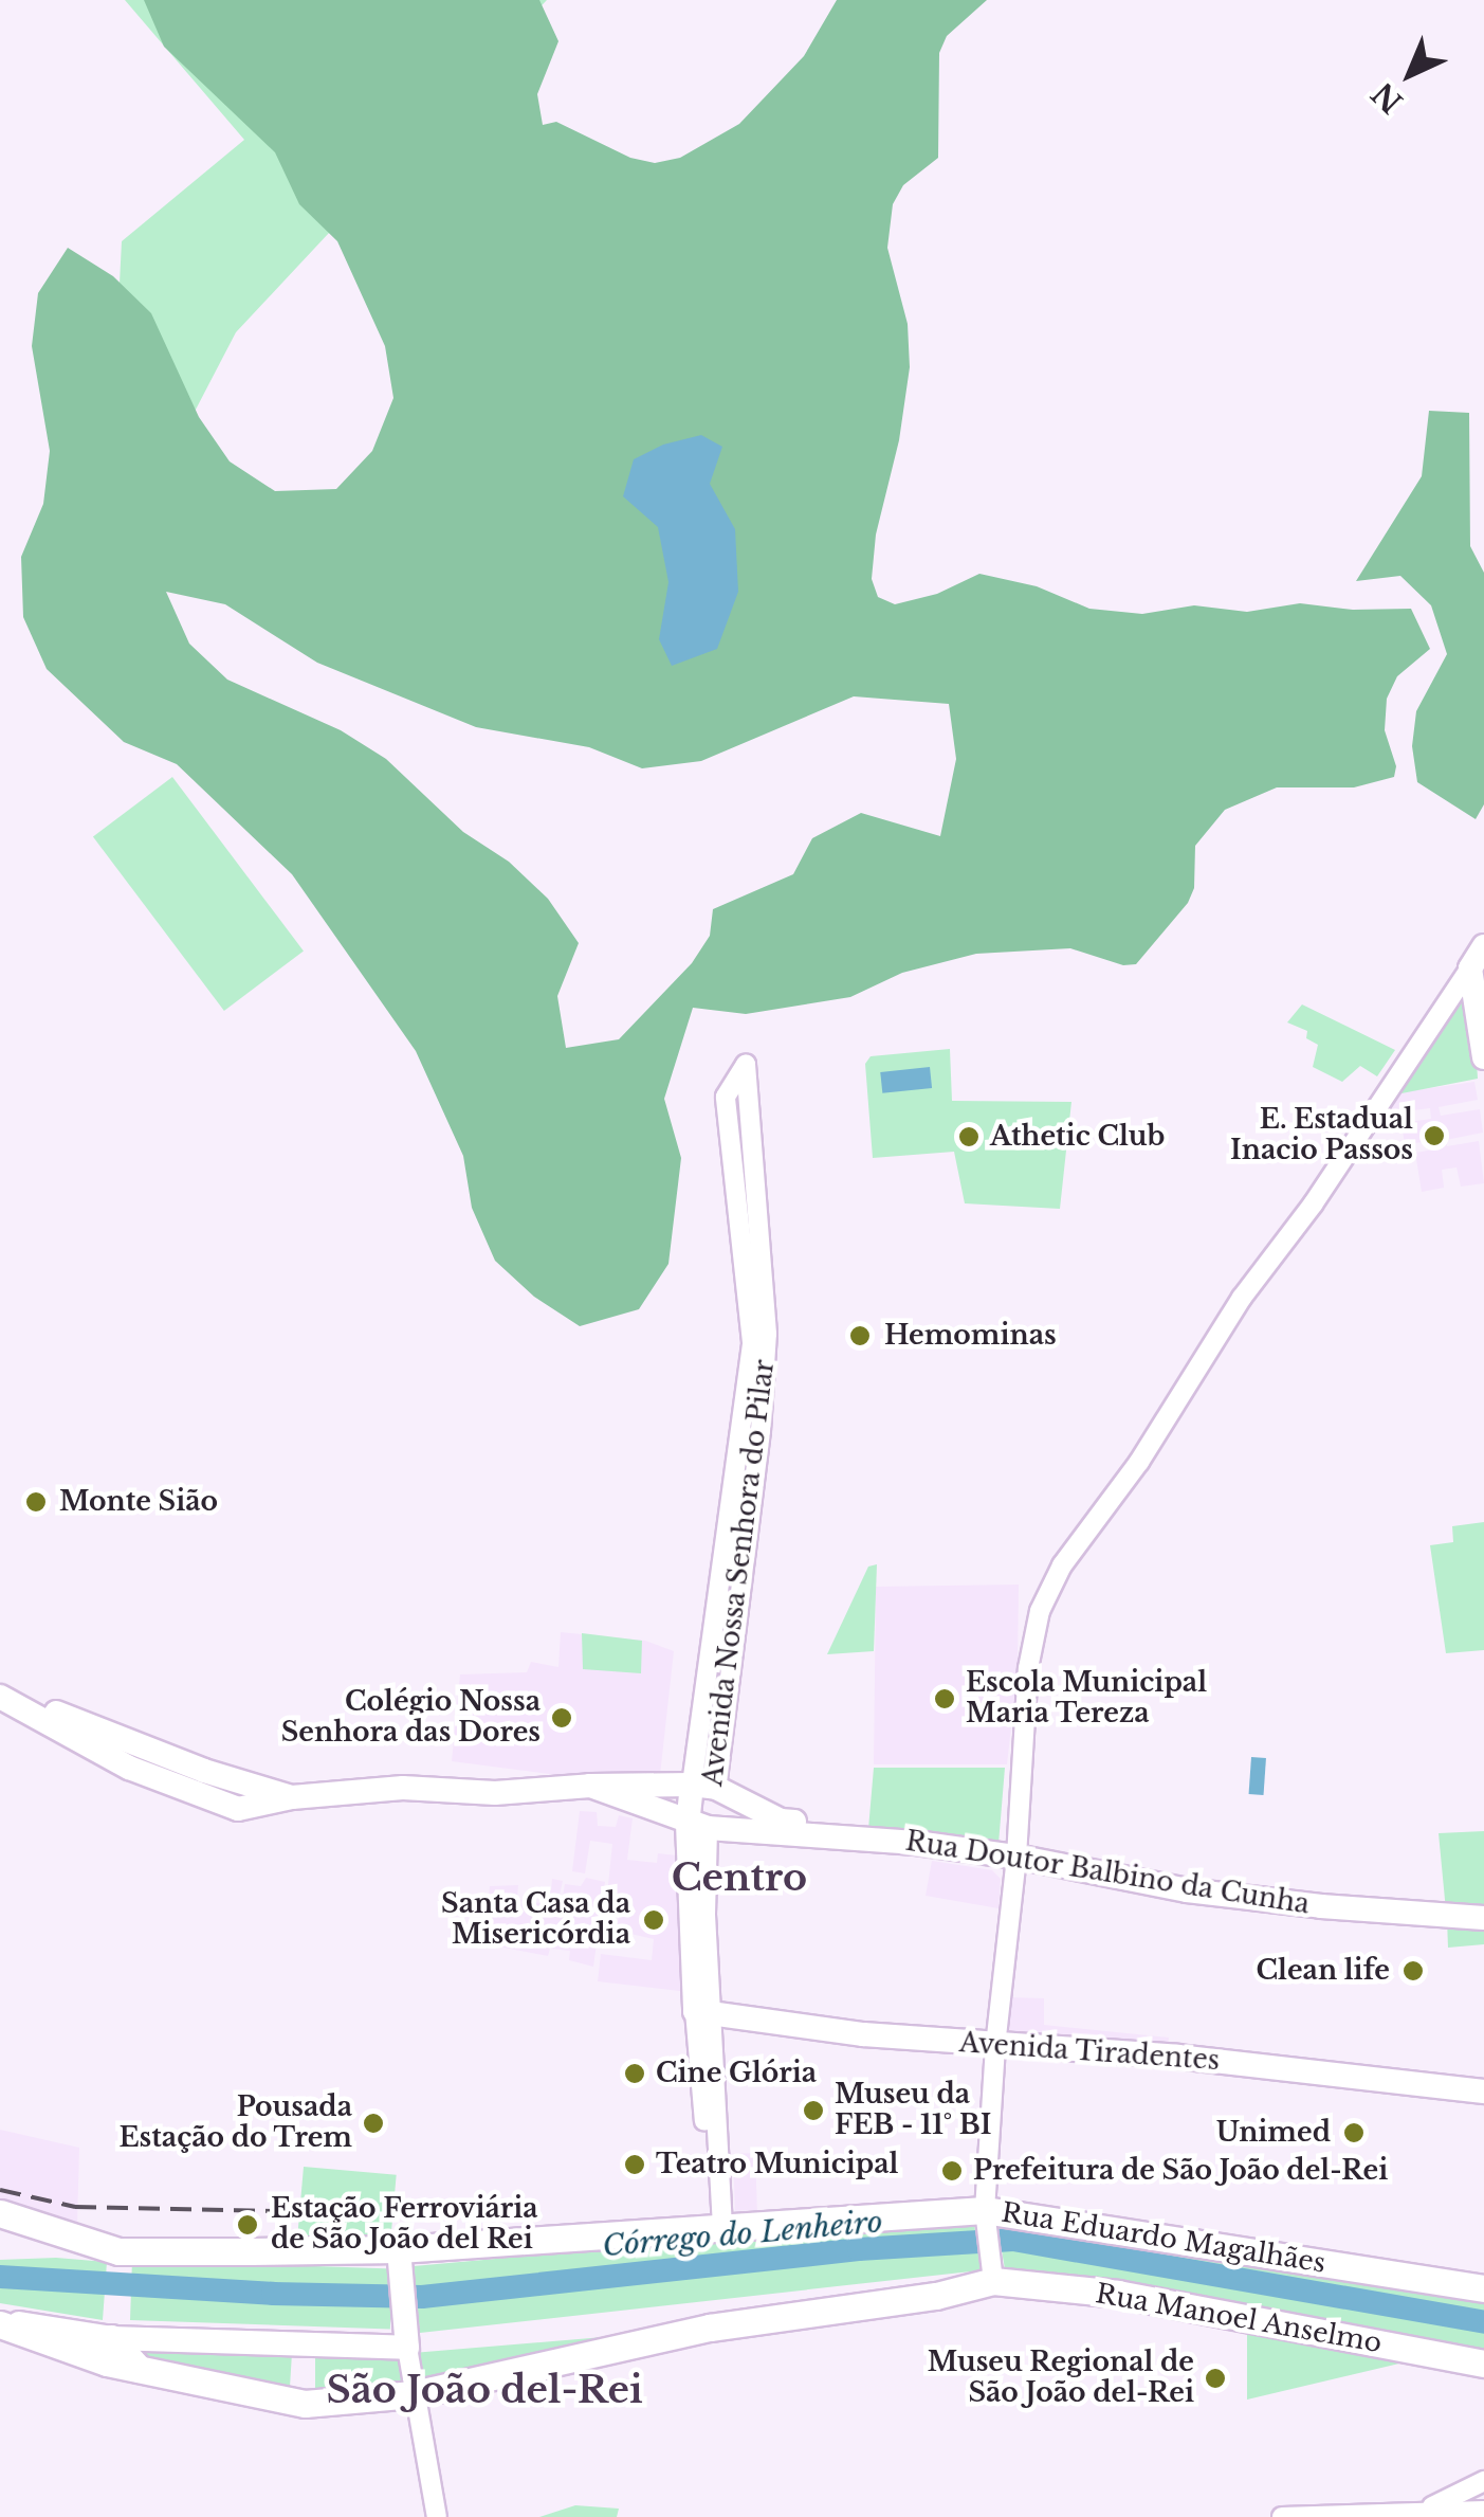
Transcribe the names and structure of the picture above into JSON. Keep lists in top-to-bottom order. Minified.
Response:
{"streets":{"highway":["Rua Eduardo Magalhães","Rua Manoel Anselmo"],"main road":["Avenida Nossa Senhora do Pilar","Rua Doutor Balbino da Cunha","Avenida Tiradentes"]},"crossings":[["Avenida Nossa Senhora do Pilar","Avenida Tiradentes"]],"districts":["Centro","São João del-Rei"],"water":["Córrego do Lenheiro"],"places":["E. Estadual Inacio Passos","Athetic Club","Hemominas","Monte Sião","Escola Municipal Maria Tereza","Colégio Nossa Senhora das Dores","Santa Casa da Misericórdia","Clean life","Cine Glória","Museu da FEB - 11° BI","Pousada Estação do Trem","Unimed","Teatro Municipal","Prefeitura de São João del-Rei","Estação Ferroviária de São João del Rei","Museu Regional de São João del-Rei"],"north":"bottom left"}
